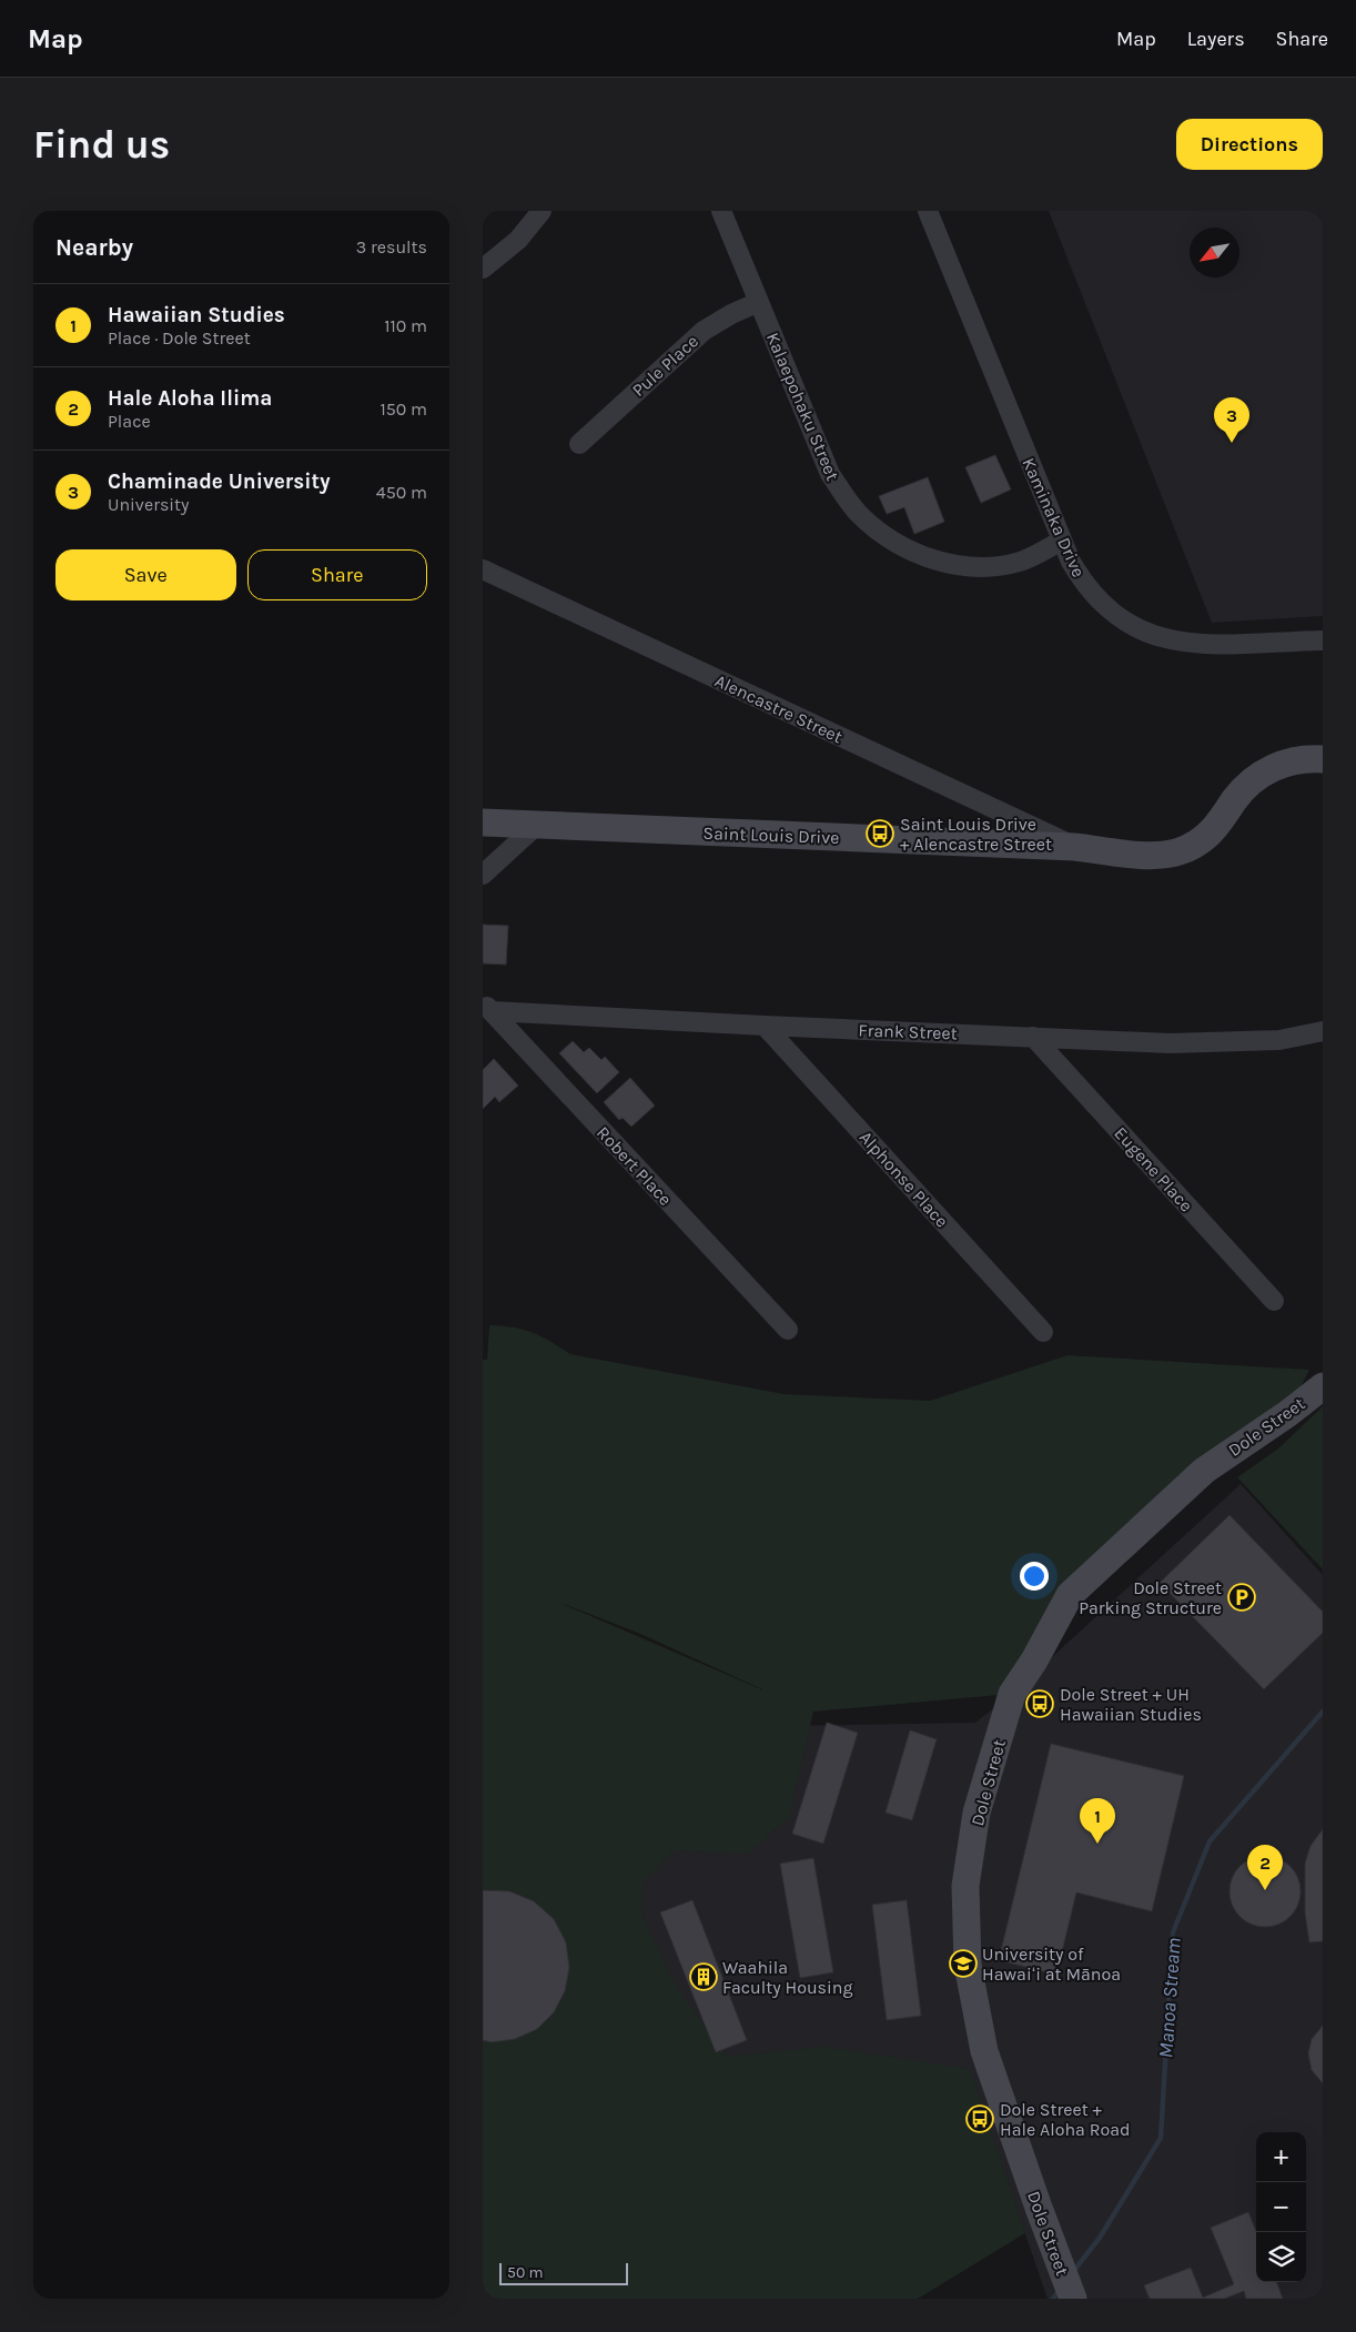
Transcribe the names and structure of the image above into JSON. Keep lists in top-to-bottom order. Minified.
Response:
{"streets":{"street":["Pule Place","Kalaepohaku Street","Kaminaka Drive","Alencastre Street","Saint Louis Drive","Frank Street","Robert Place","Eugene Place","Alphonse Place","Dole Street"]},"crossings":[["Pule Place","Kalaepohaku Street"],["Kalaepohaku Street","Kaminaka Drive"],["Alencastre Street","Saint Louis Drive"],["Frank Street","Robert Place"],["Frank Street","Eugene Place"],["Frank Street","Alphonse Place"]],"water":["Manoa Stream"],"places":{"bus stop":["Saint Louis Drive + Alencastre Street","Dole Street + UH Hawaiian Studies","Dole Street + Hale Aloha Road"],"parking":["Dole Street Parking Structure"],"school or university":["University of Hawaiʻi at Mānoa"],"building":["Waahila Faculty Housing"]},"scale_bar":"50 m","north":"bottom left","page":{"header":"Map","nav":["Map","Layers","Share"],"buttons":["Directions",["Save","Share"]],"title":"Find us","heading":["Nearby","3 results"],"list":[{"mark":"1","name":"Hawaiian Studies","note":"Place · Dole Street","value":"110 m"},{"mark":"2","name":"Hale Aloha Ilima","note":"Place","value":"150 m"},{"mark":"3","name":"Chaminade University","note":"University","value":"450 m"}],"pins":["3","1","2"],"map_buttons":["+","−"],"scale":"50 m"}}
